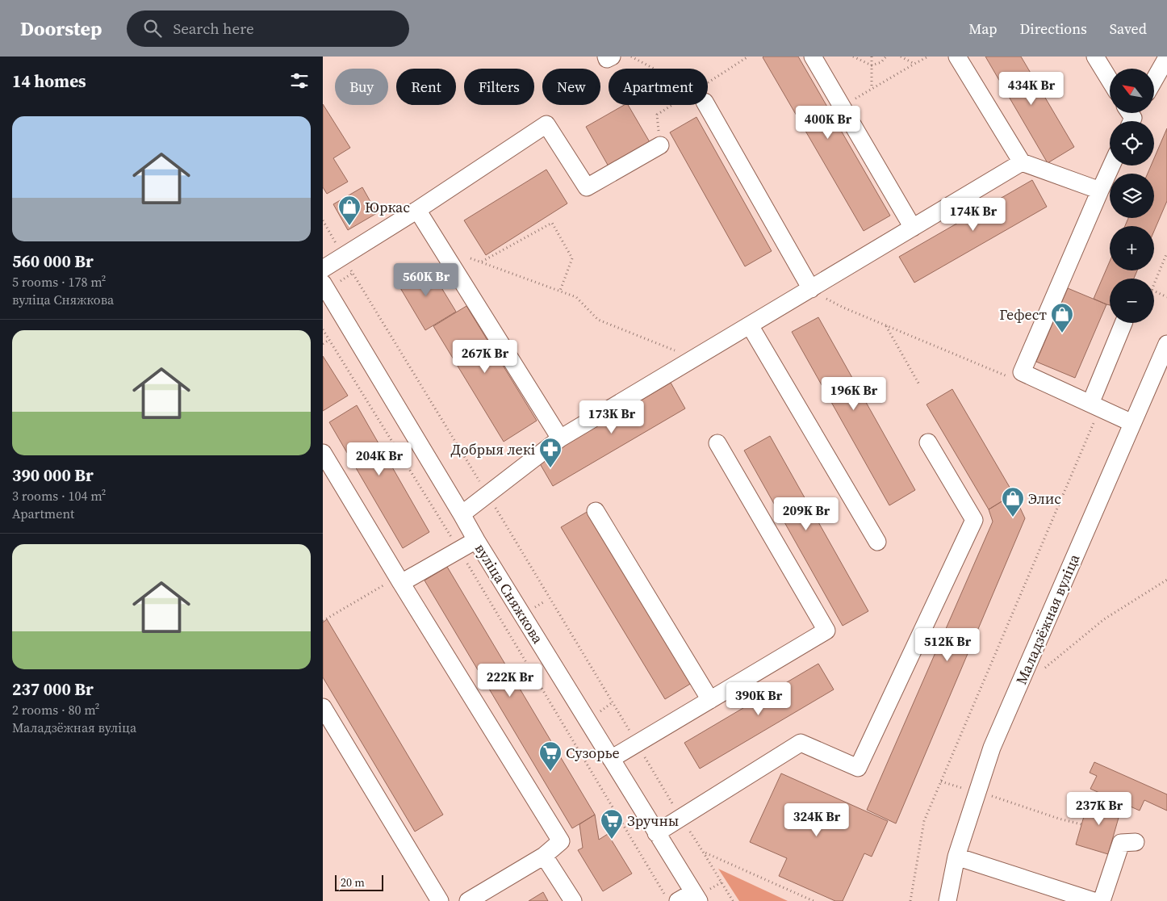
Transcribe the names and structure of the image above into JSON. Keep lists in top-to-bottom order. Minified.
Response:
{"streets":{"street":["вуліца Сняжкова","Маладзёжная вуліца"]},"places":{"shop":["Юркас","Гефест","Элис"],"pharmacy":["Добрыя лекі"],"supermarket":["Сузорье","Зручны"]},"scale_bar":"20 m","north":"top left","page":{"header":"Doorstep","search":"Search here","nav":["Map","Directions","Saved"],"heading":"14 homes","map_buttons":["+","−"],"chip":["Buy","Rent","Filters","New","Apartment"],"price":["434K Br","400K Br","174K Br","560K Br","267K Br","196K Br","173K Br","204K Br","209K Br","512K Br","222K Br","390K Br","237K Br","324K Br"],"list":[{"name":"560 000 Br","note":"5 rooms · 178 m² · вуліца Сняжкова"},{"name":"390 000 Br","note":"3 rooms · 104 m² · Apartment"},{"name":"237 000 Br","note":"2 rooms · 80 m² · Маладзёжная вуліца"}],"scale":"20 m"}}
